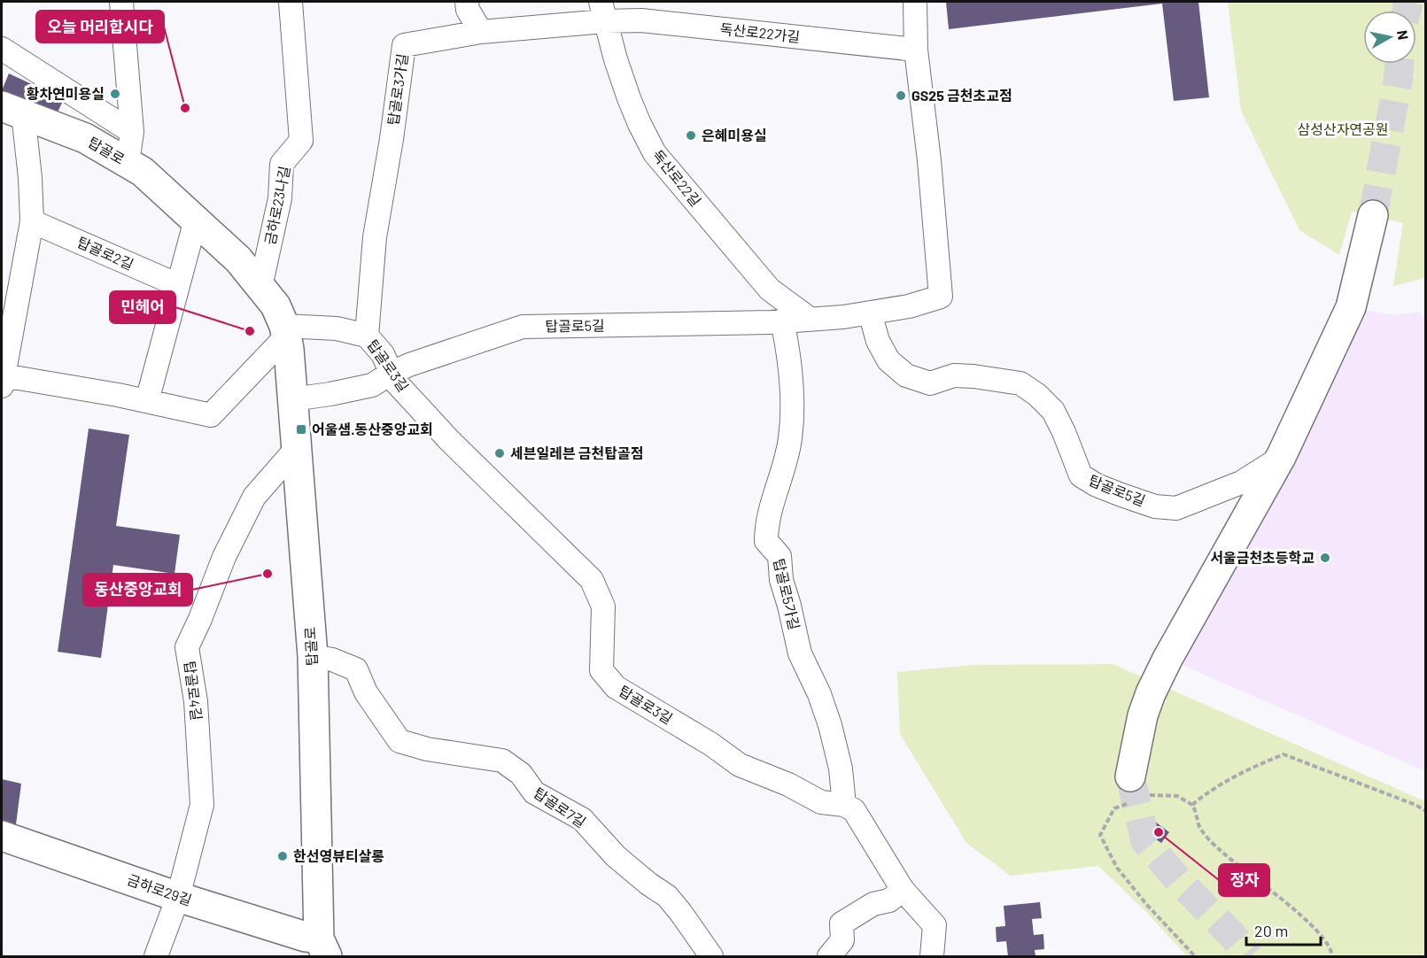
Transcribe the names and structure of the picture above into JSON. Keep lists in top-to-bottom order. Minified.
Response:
{"streets":{"street":["독산로22가길","탑골로3가길","탑골로","독산로22길","금하로23나길","탑골로2길","탑골로5길","탑골로3길","탑골로5가길","탑골로4길","탑골로7길","금하로29길"]},"crossings":[["독산로22가길","탑골로3가길"],["독산로22가길","독산로22길"],["독산로22가길","탑골로5길"],["탑골로3가길","독산로22길"],["탑골로3가길","탑골로3길"],["탑골로","금하로23나길"],["탑골로","탑골로5길"],["탑골로","탑골로3길"],["탑골로","탑골로4길"],["탑골로","탑골로7길"],["탑골로","금하로29길"],["독산로22길","탑골로5길"],["탑골로5길","탑골로3길"],["탑골로5길","탑골로5가길"],["탑골로3길","탑골로5가길"],["탑골로4길","금하로29길"]],"parks":["삼성산자연공원"],"places":{"other":["황차연미용실","GS25 금천초교점","오늘 머리합시다","은혜미용실","민헤어","세븐일레븐 금천탑골점","서울금천초등학교","동산중앙교회","정자","한선영뷰티살롱"],"transit":["어울샘.동산중앙교회"]},"scale_bar":"20 m","north":"right"}
